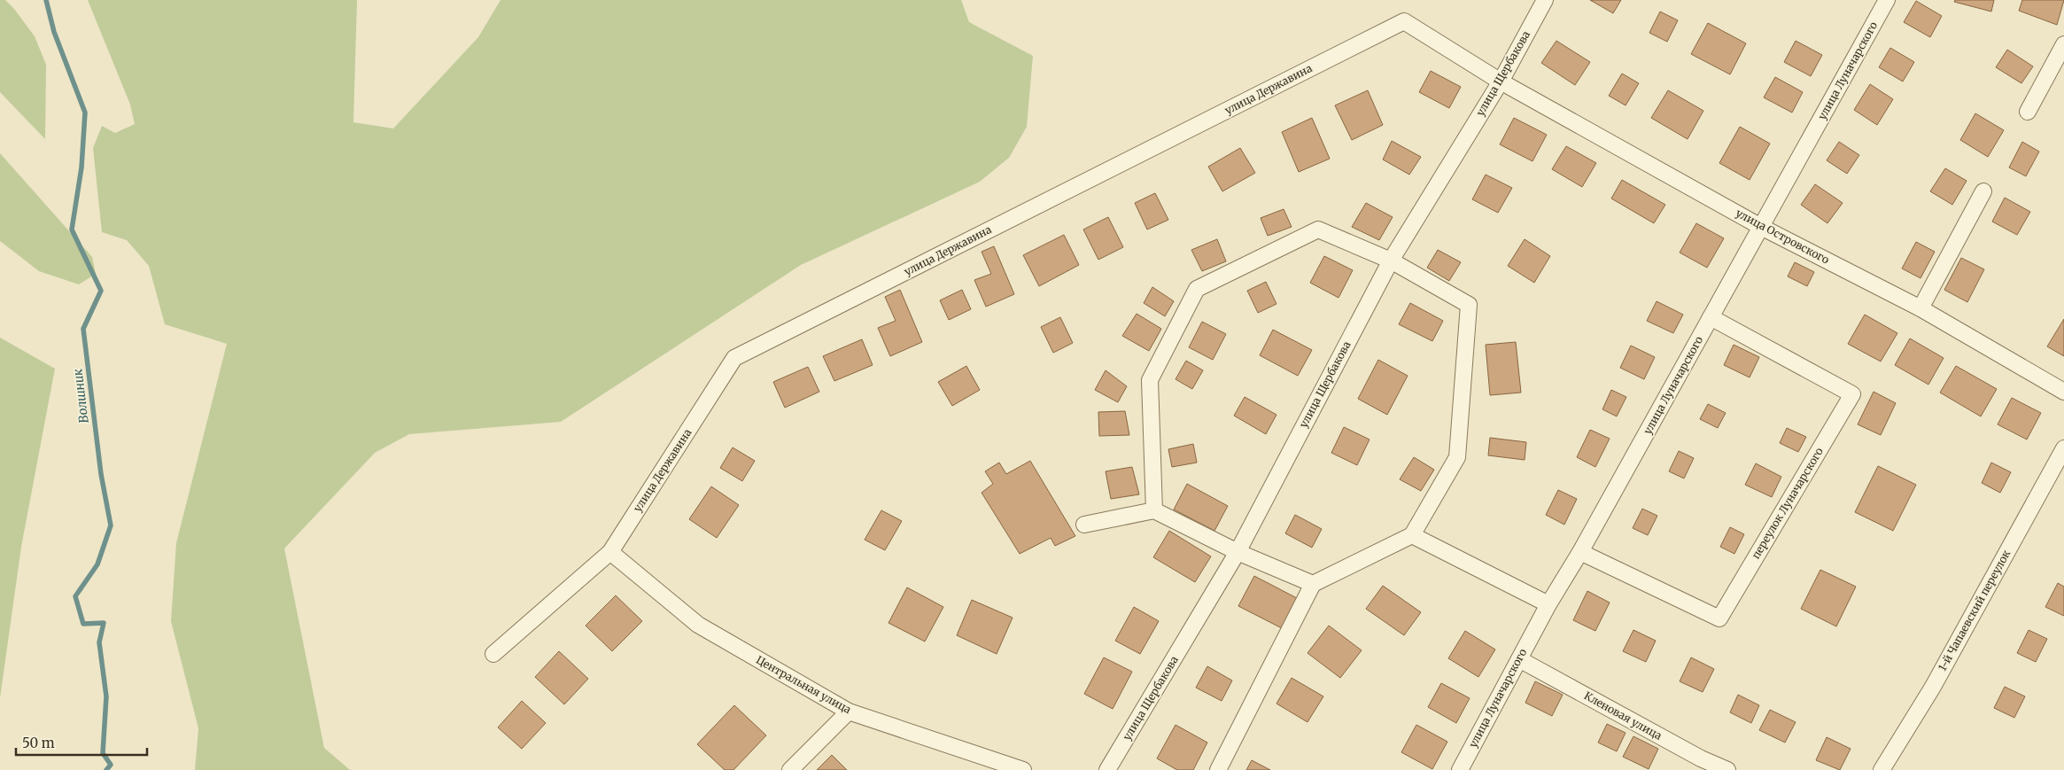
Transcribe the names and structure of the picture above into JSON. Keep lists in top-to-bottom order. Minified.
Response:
{"streets":{"street":["улица Луначарского","улица Щербакова","улица Державина","улица Островского","переулок Луначарского","1-й Чапаевский переулок","Центральная улица","Кленовая улица"]},"crossings":[["улица Луначарского","улица Островского"],["улица Луначарского","переулок Луначарского"],["улица Луначарского","Кленовая улица"],["улица Щербакова","улица Державина"],["улица Щербакова","улица Островского"],["улица Державина","улица Островского"],["улица Державина","Центральная улица"]],"water":["Волшник"],"scale_bar":"50 m"}
